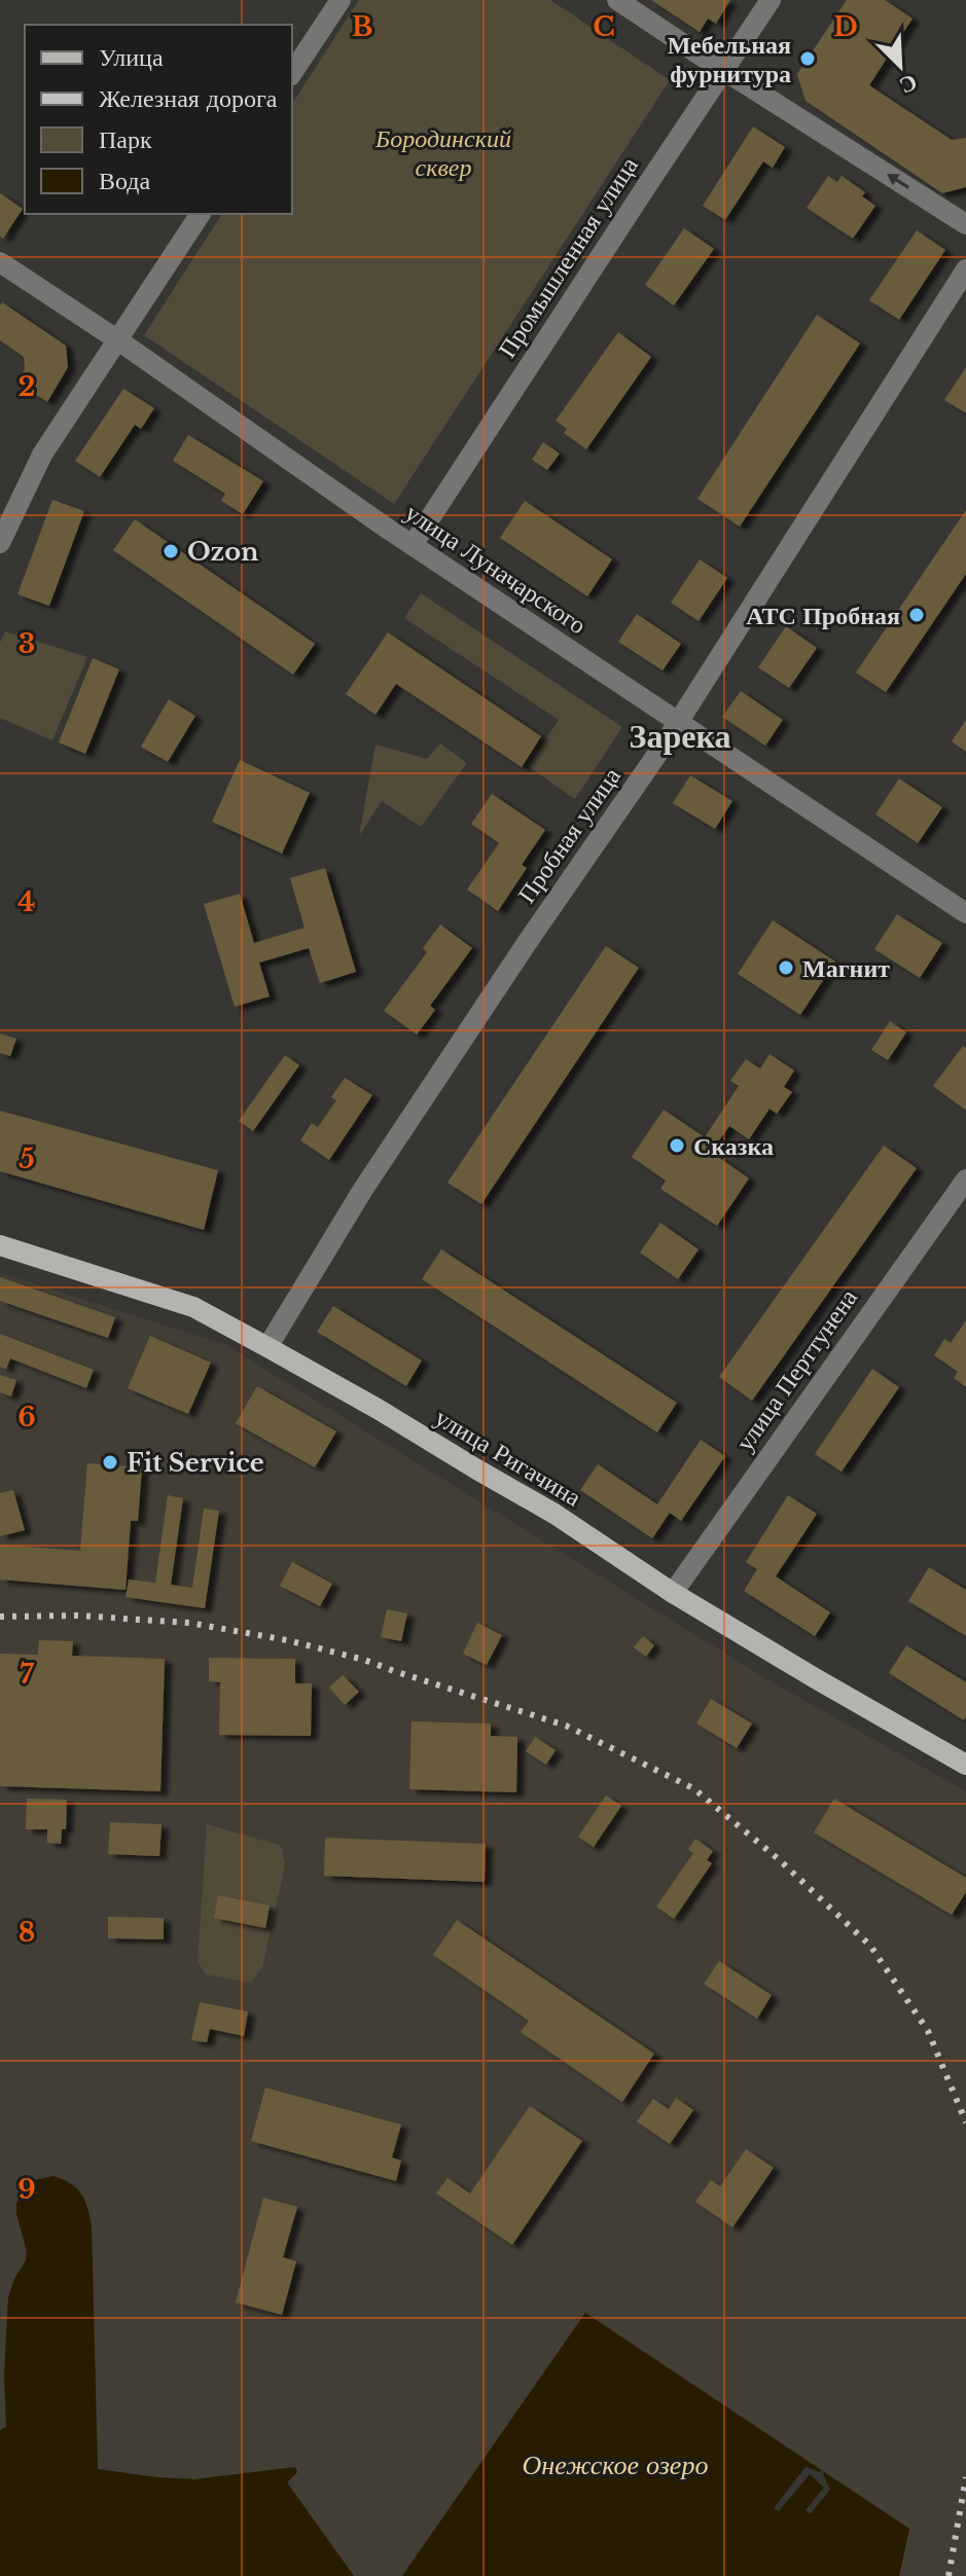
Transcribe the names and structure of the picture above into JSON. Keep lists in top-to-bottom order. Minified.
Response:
{"streets":{"main road":["улица Ригачина"],"street":["Промышленная улица","улица Луначарского","Пробная улица","улица Перттунена"]},"crossings":[["Промышленная улица","улица Луначарского"],["улица Луначарского","Пробная улица"],["Пробная улица","улица Ригачина"],["улица Перттунена","улица Ригачина"]],"districts":["Зарека"],"water":["Онежское озеро"],"parks":["Бородинский сквер"],"places":["Мебельная фурнитура","Ozon","АТС Пробная","Магнит","Сказка","Fit Service"],"legend":["Улица","Железная дорога","Парк","Вода"],"north":"bottom right","grid":{"columns":["B","C","D"],"rows":["2","3","4","5","6","7","8","9"]}}
